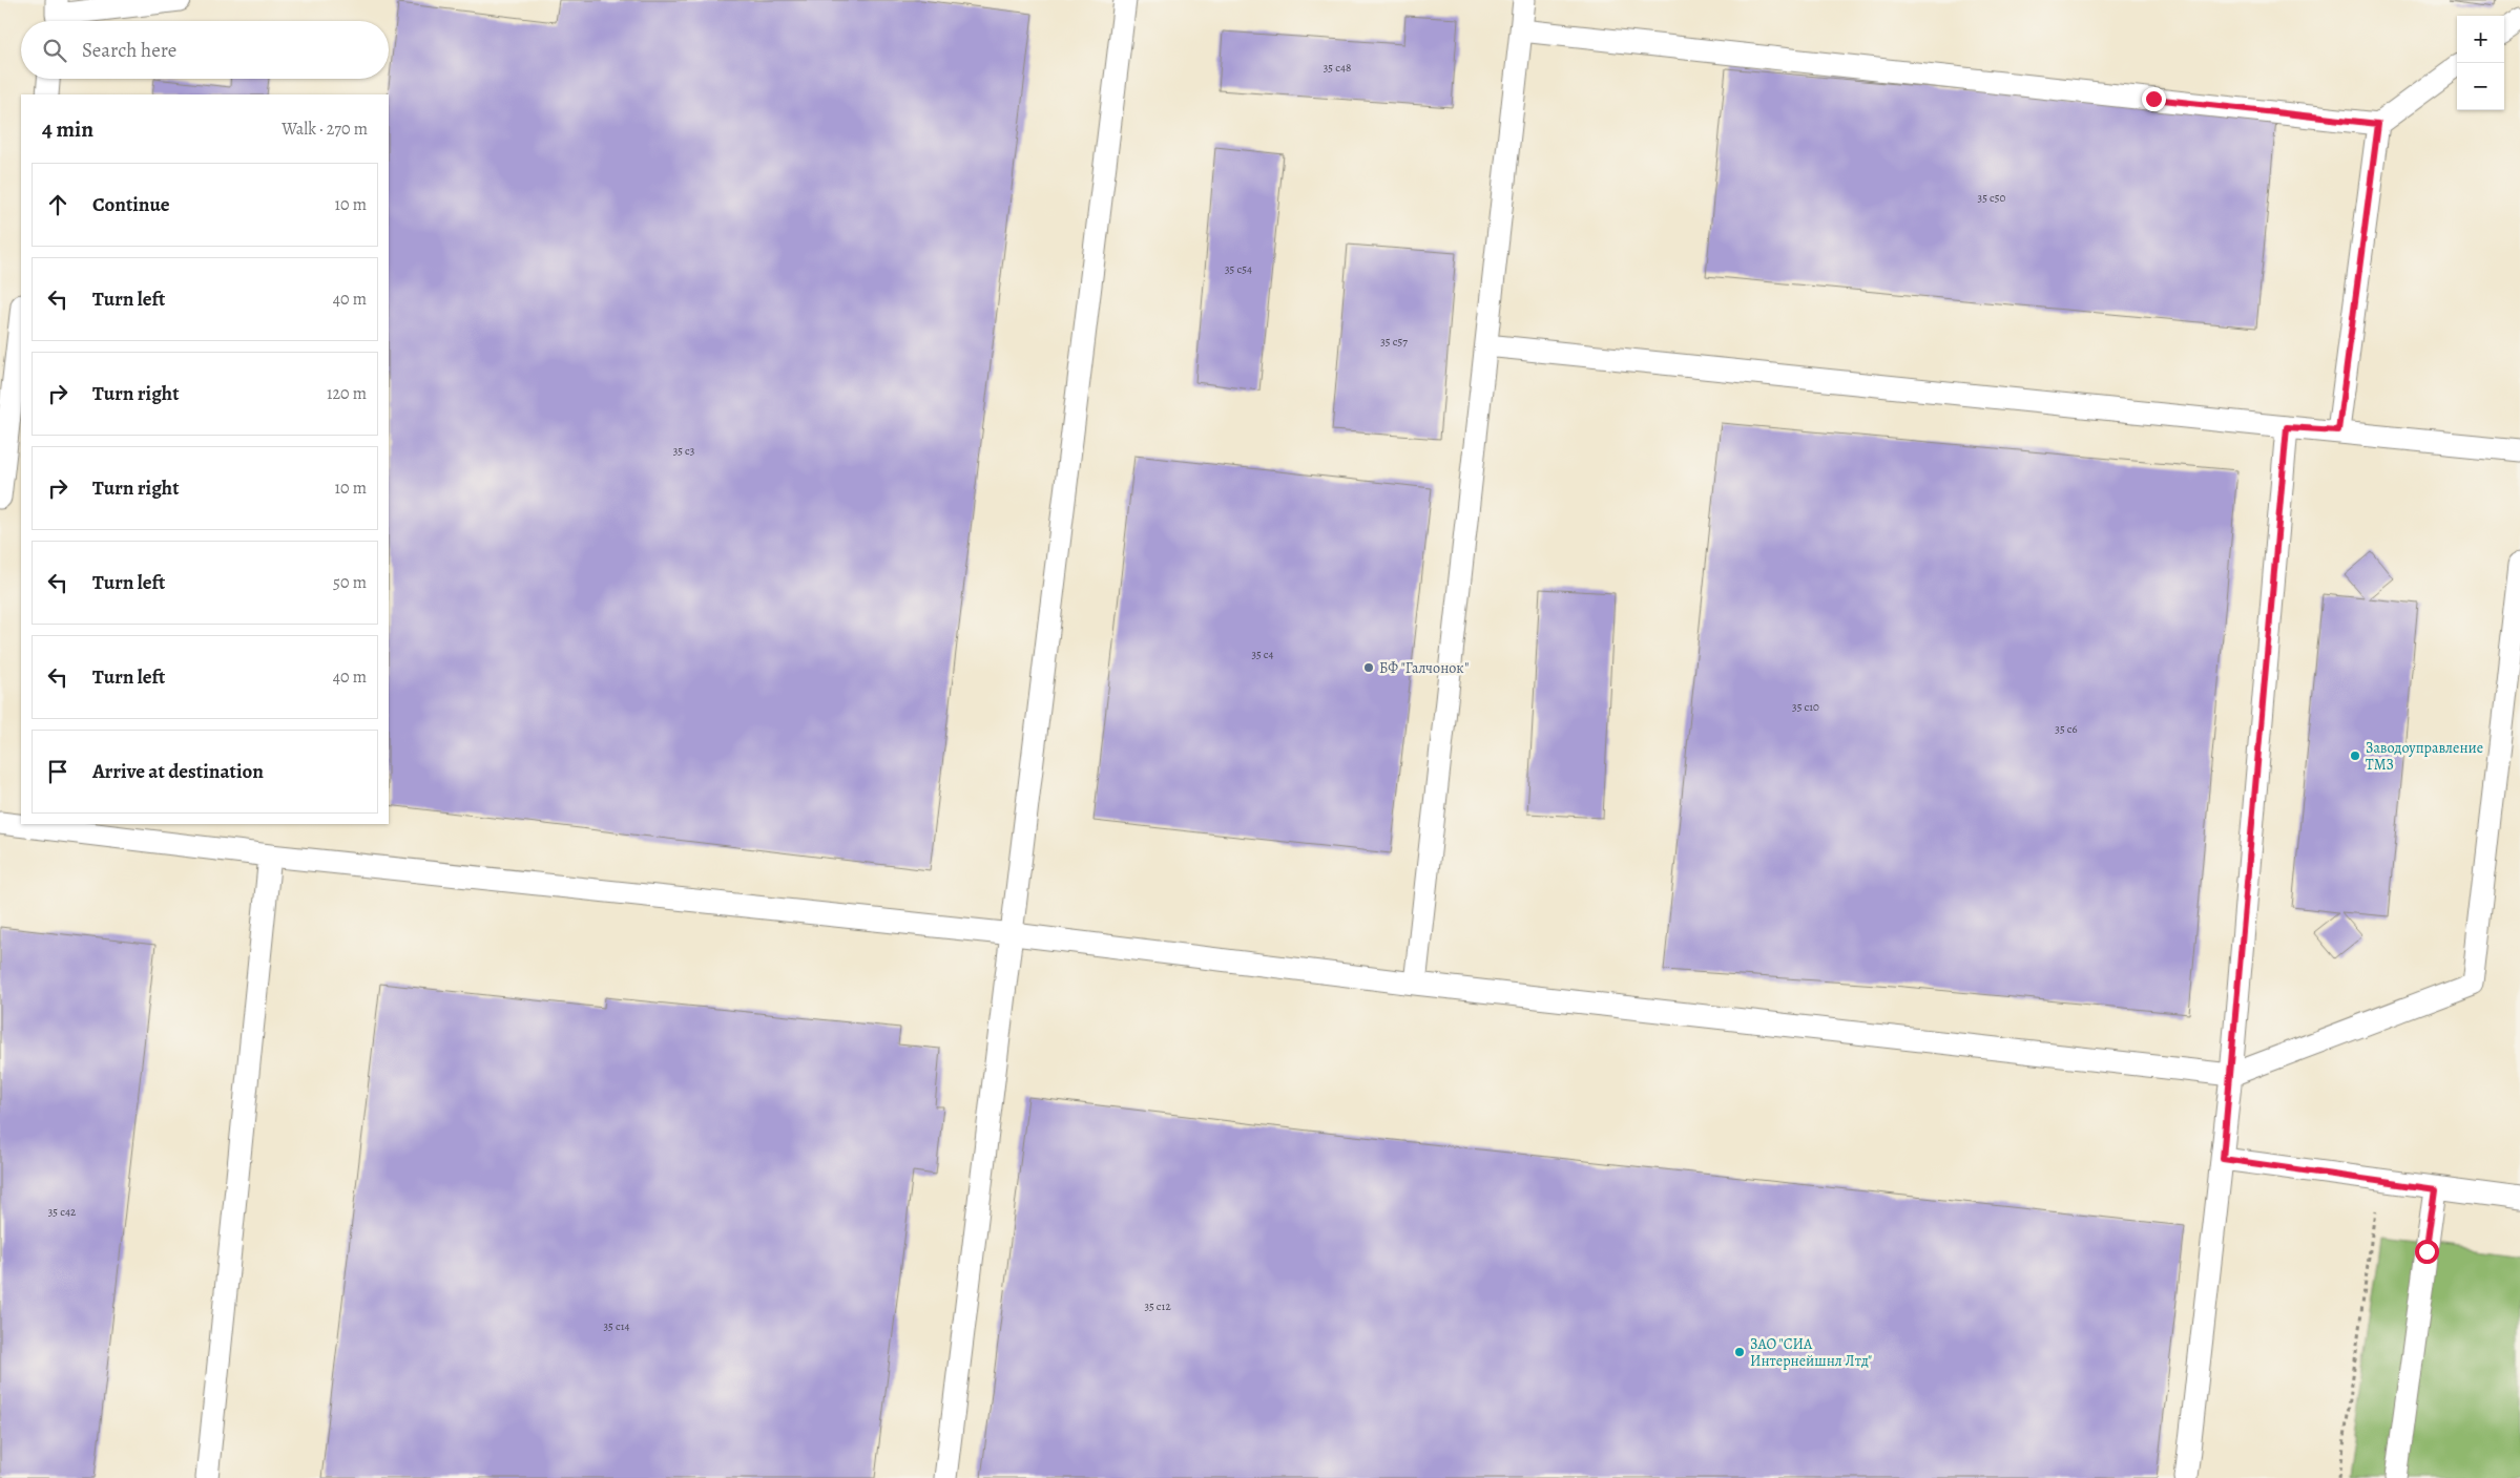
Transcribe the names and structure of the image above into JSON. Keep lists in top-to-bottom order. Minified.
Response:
{"places":["БФ \"Галчонок\"","Заводоуправление ТМЗ","ЗАО \"СИА Интернейшнл Лтд\""],"house_numbers":["35 с48","35 с50","35 с54","35 с57","35 c3","35 с4","35 с10","35 с6","35 с42","35 с12","35 с14"],"page":{"map_buttons":["+","−"],"search":"Search here","heading":["4 min","Walk · 270 m"],"list":[["Continue","10 m"],["Turn left","40 m"],["Turn right","120 m"],["Turn right","10 m"],["Turn left","50 m"],["Turn left","40 m"],"Arrive at destination"]}}
